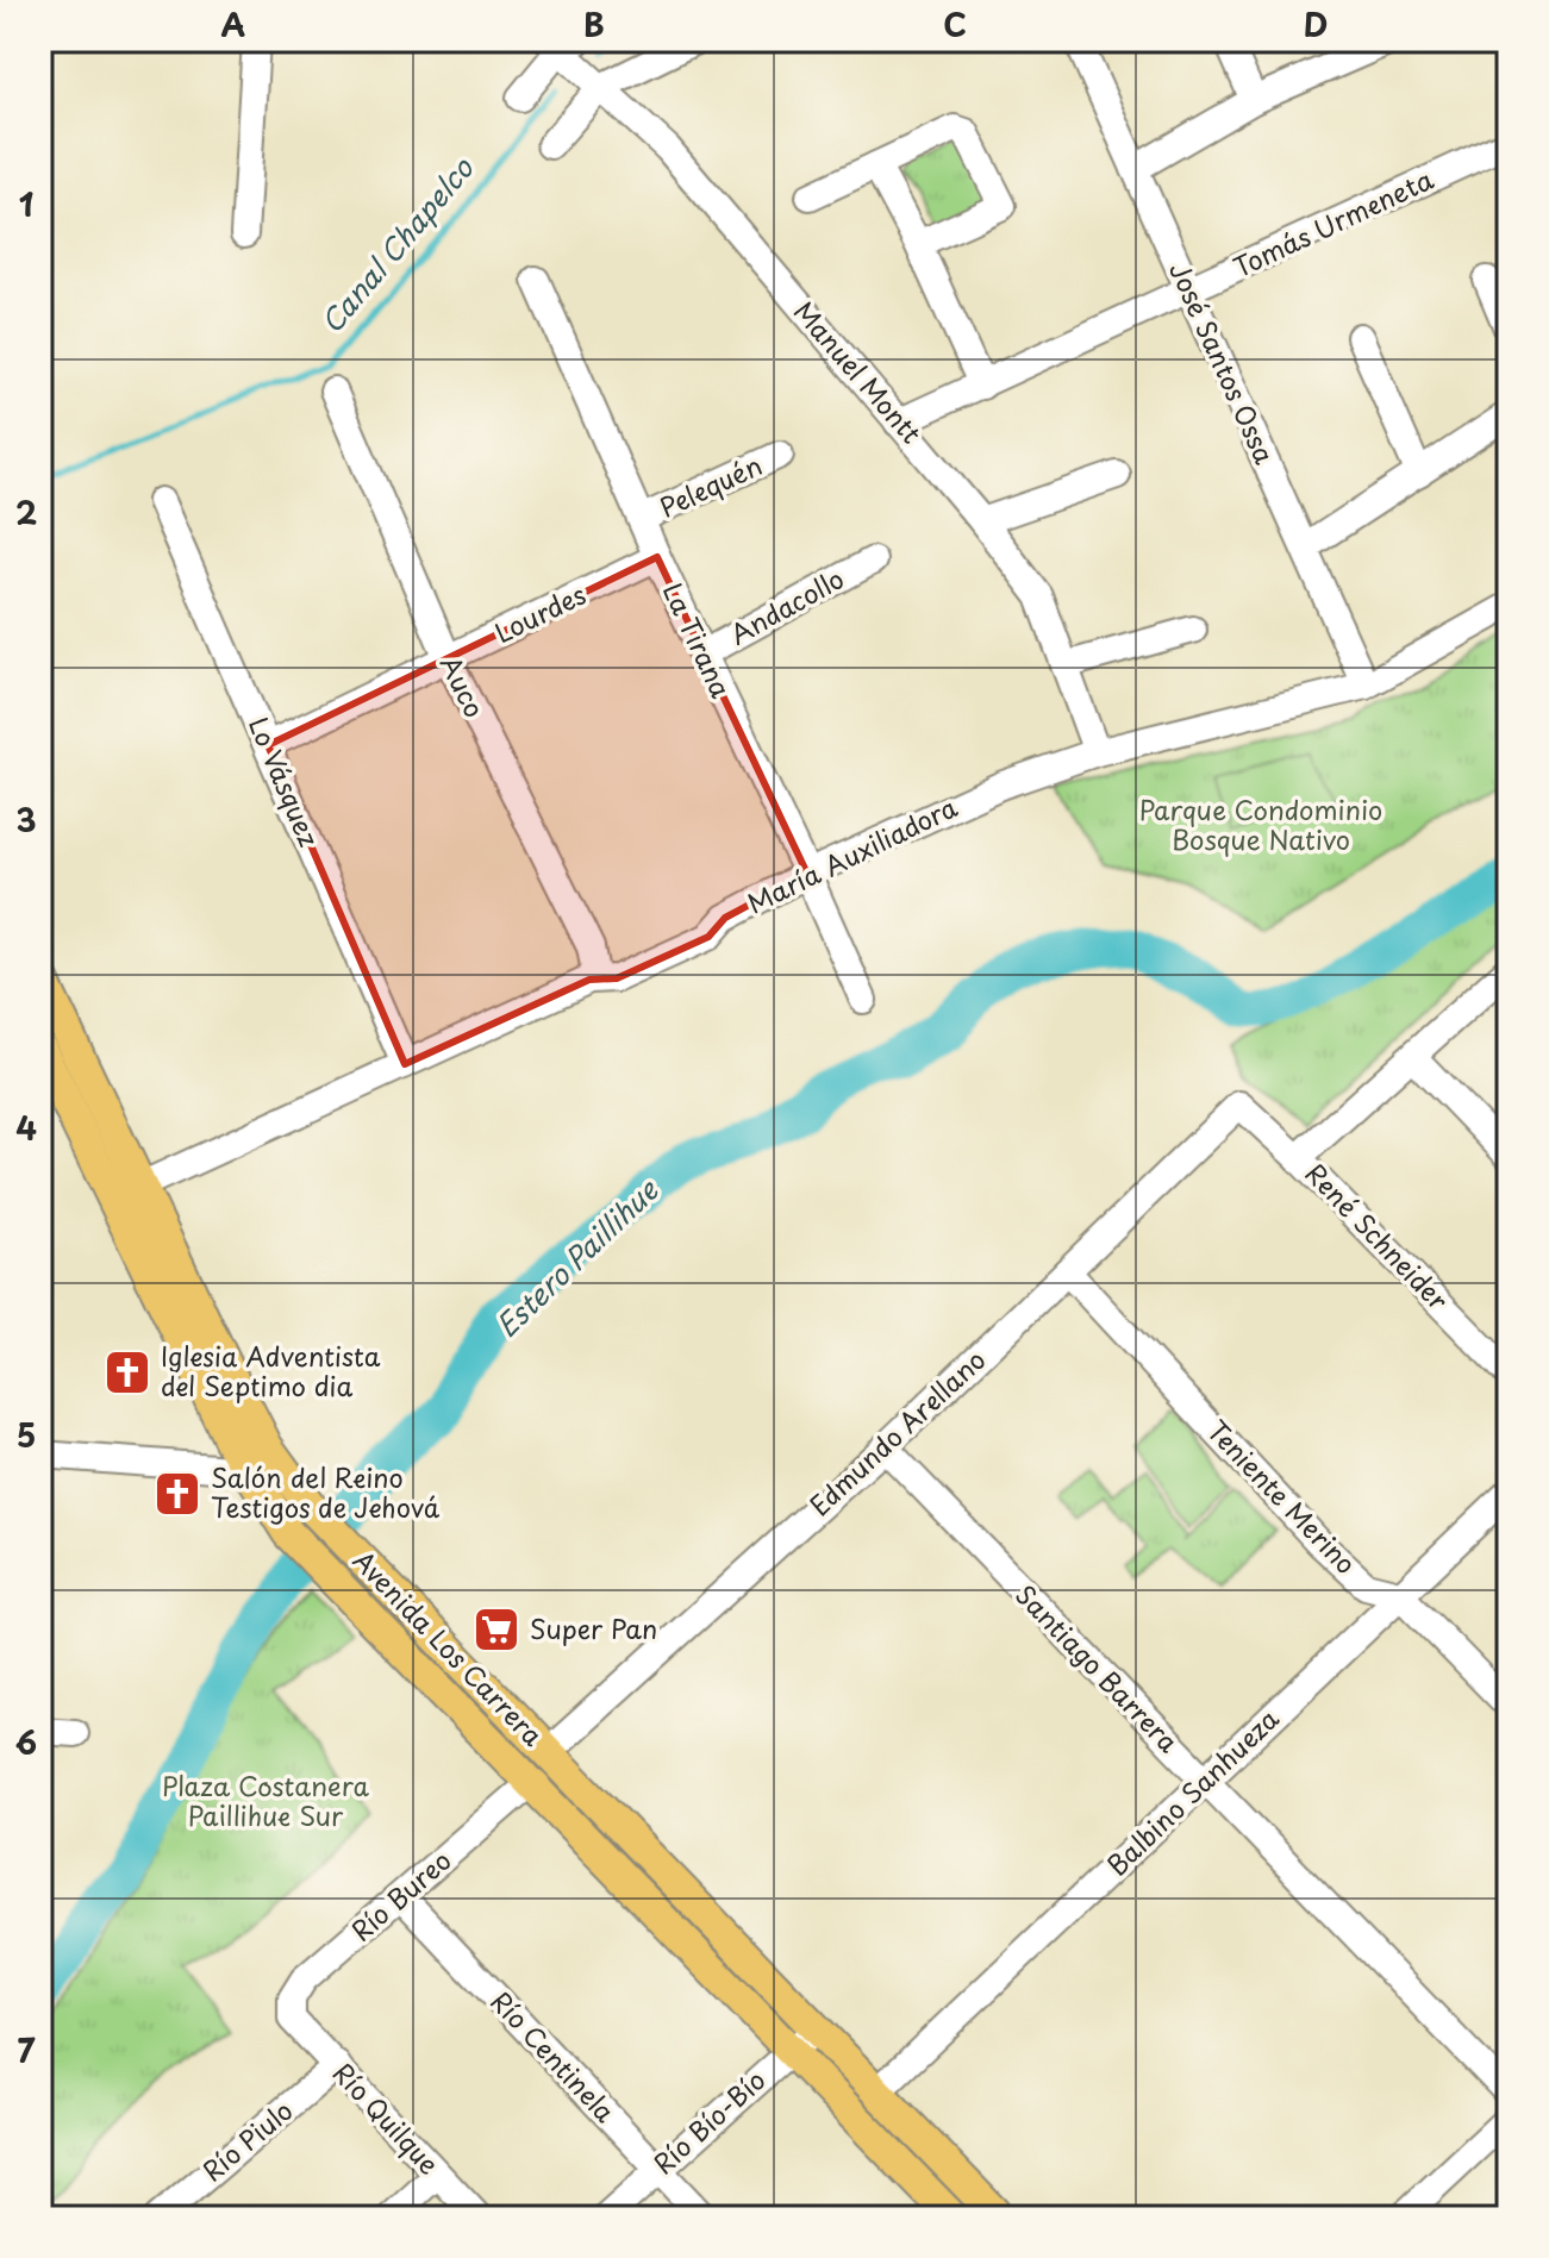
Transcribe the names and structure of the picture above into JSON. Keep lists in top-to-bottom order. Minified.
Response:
{"streets":{"main road":["Avenida Los Carrera"],"street":["Tomás Urmeneta","José Santos Ossa","Manuel Montt","Pelequén","Andacollo","Lourdes","La Tirana","Auco","Lo Vásquez","María Auxiliadora","René Schneider","Edmundo Arellano","Teniente Merino","Santiago Barrera","Balbino Sanhueza","Río Bureo","Río Centinela","Río Quilque","Río Bío-Bío","Río Piulo"]},"crossings":[["Tomás Urmeneta","José Santos Ossa"],["Tomás Urmeneta","Manuel Montt"],["José Santos Ossa","María Auxiliadora"],["Manuel Montt","María Auxiliadora"],["Pelequén","La Tirana"],["Andacollo","La Tirana"],["Lourdes","La Tirana"],["Lourdes","Auco"],["Lourdes","Lo Vásquez"],["La Tirana","María Auxiliadora"],["Auco","María Auxiliadora"],["Lo Vásquez","María Auxiliadora"],["María Auxiliadora","Avenida Los Carrera"],["René Schneider","Edmundo Arellano"],["Edmundo Arellano","Teniente Merino"],["Edmundo Arellano","Avenida Los Carrera"],["Edmundo Arellano","Santiago Barrera"],["Teniente Merino","Balbino Sanhueza"],["Avenida Los Carrera","Balbino Sanhueza"],["Avenida Los Carrera","Río Bureo"],["Avenida Los Carrera","Río Bío-Bío"],["Santiago Barrera","Balbino Sanhueza"],["Río Bureo","Río Centinela"],["Río Bureo","Río Quilque"],["Río Centinela","Río Bío-Bío"],["Río Quilque","Río Piulo"]],"water":["Canal Chapelco","Estero Paillihue"],"parks":["Parque Condominio Bosque Nativo","Plaza Costanera Paillihue Sur"],"places":{"church":["Iglesia Adventista del Septimo dia","Salón del Reino Testigos de Jehová"],"supermarket":["Super Pan"]},"grid":{"columns":["A","B","C","D"],"rows":["1","2","3","4","5","6","7"]}}
